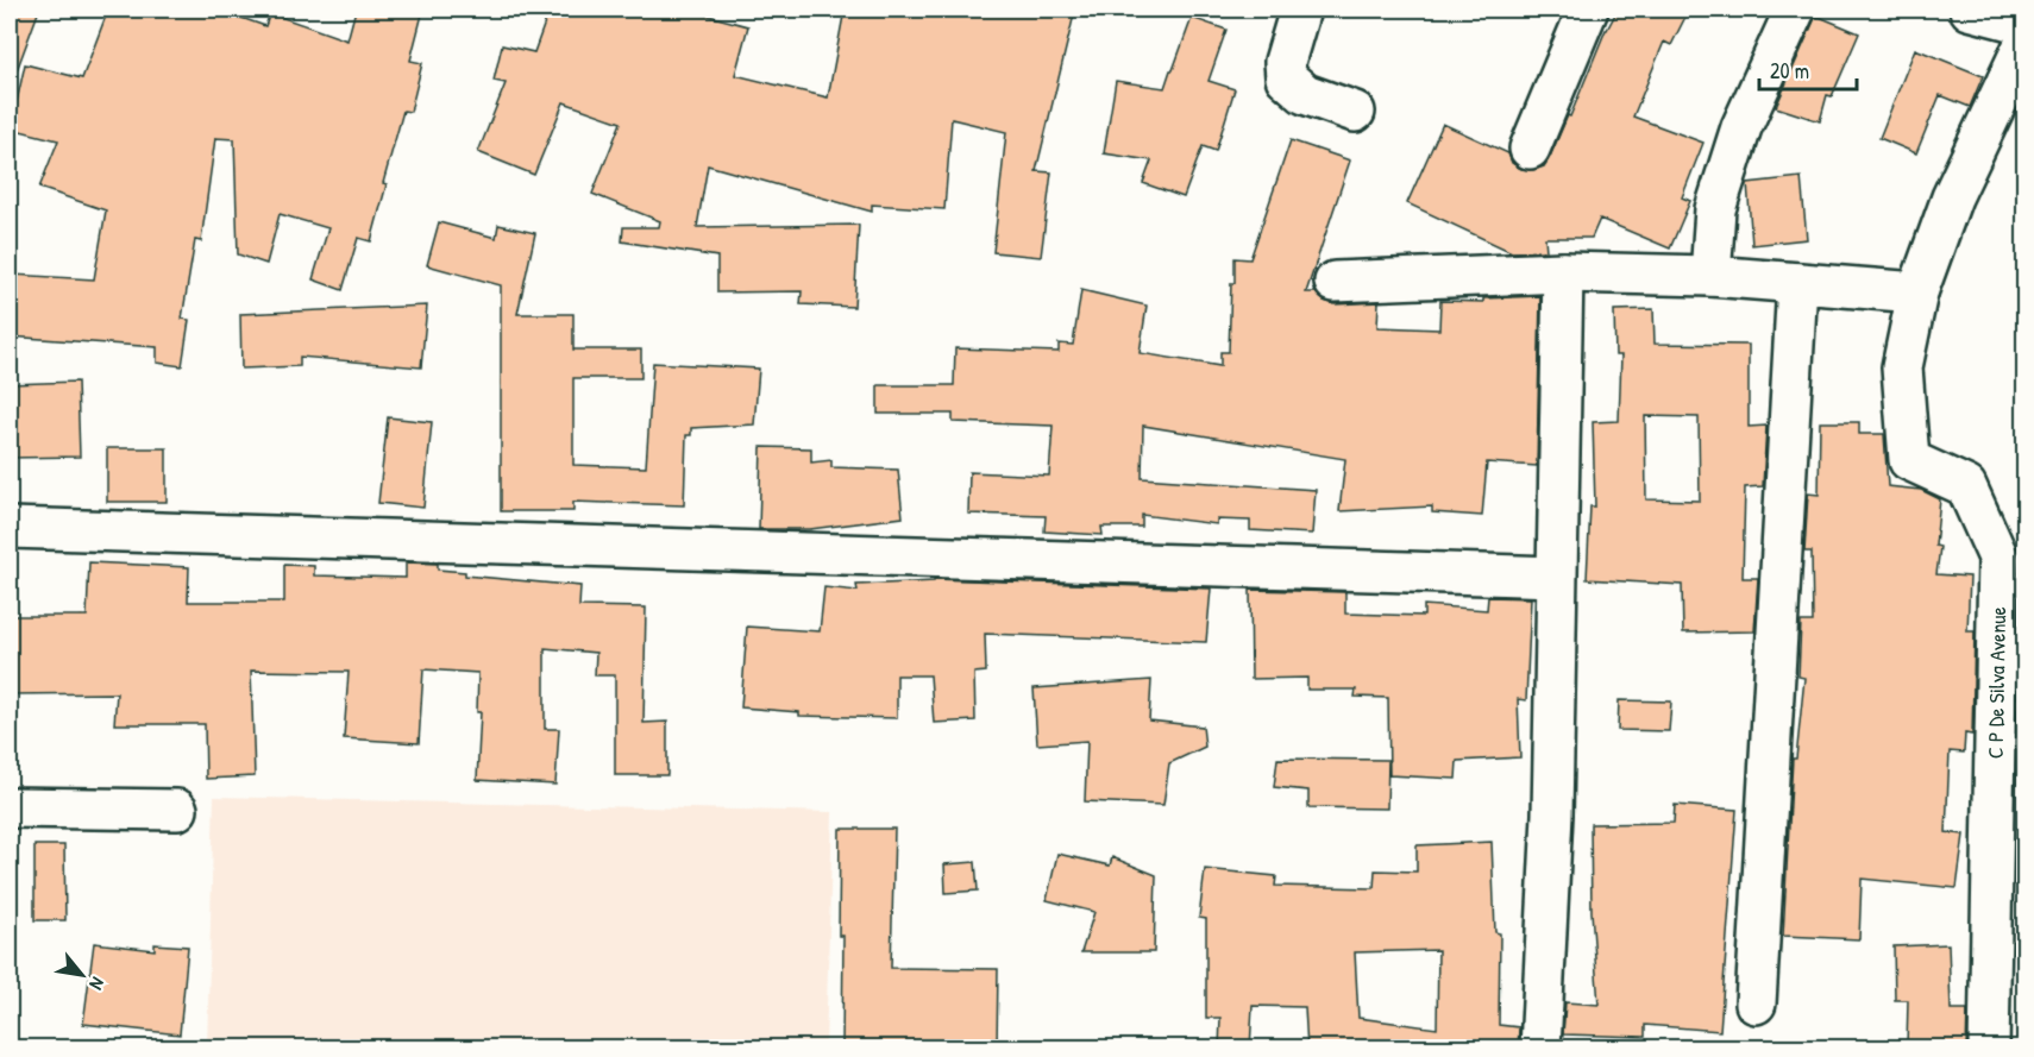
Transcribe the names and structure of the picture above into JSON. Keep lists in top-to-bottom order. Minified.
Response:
{"streets":{"street":["C P De Silva Avenue"]},"scale_bar":"20 m","north":"bottom right"}
